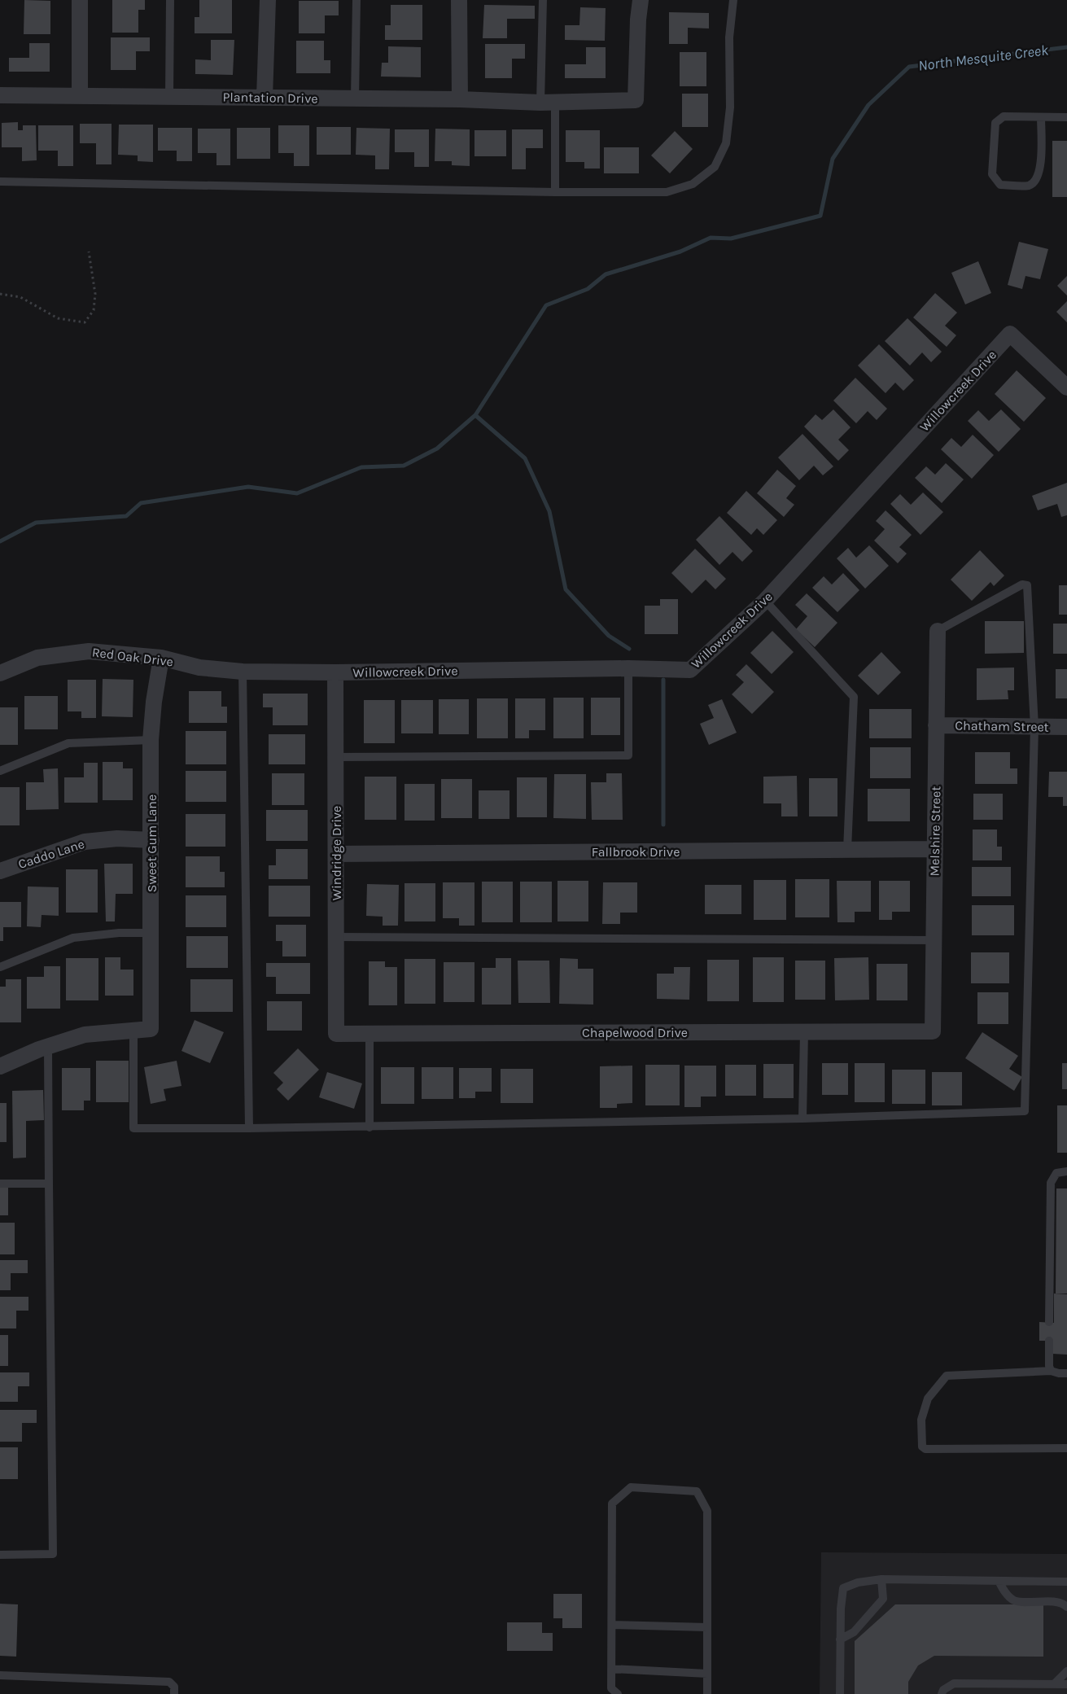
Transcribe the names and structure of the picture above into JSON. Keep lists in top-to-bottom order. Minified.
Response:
{"streets":{"street":["Plantation Drive","Willowcreek Drive","Red Oak Drive","Chatham Street","Melshire Street","Sweet Gum Lane","Fallbrook Drive","Windridge Drive","Caddo Lane","Chapelwood Drive"]},"crossings":[["Willowcreek Drive","Red Oak Drive"],["Willowcreek Drive","Windridge Drive"],["Red Oak Drive","Sweet Gum Lane"],["Chatham Street","Melshire Street"],["Melshire Street","Fallbrook Drive"],["Melshire Street","Chapelwood Drive"],["Sweet Gum Lane","Caddo Lane"],["Fallbrook Drive","Windridge Drive"],["Windridge Drive","Chapelwood Drive"]],"water":["North Mesquite Creek"]}
